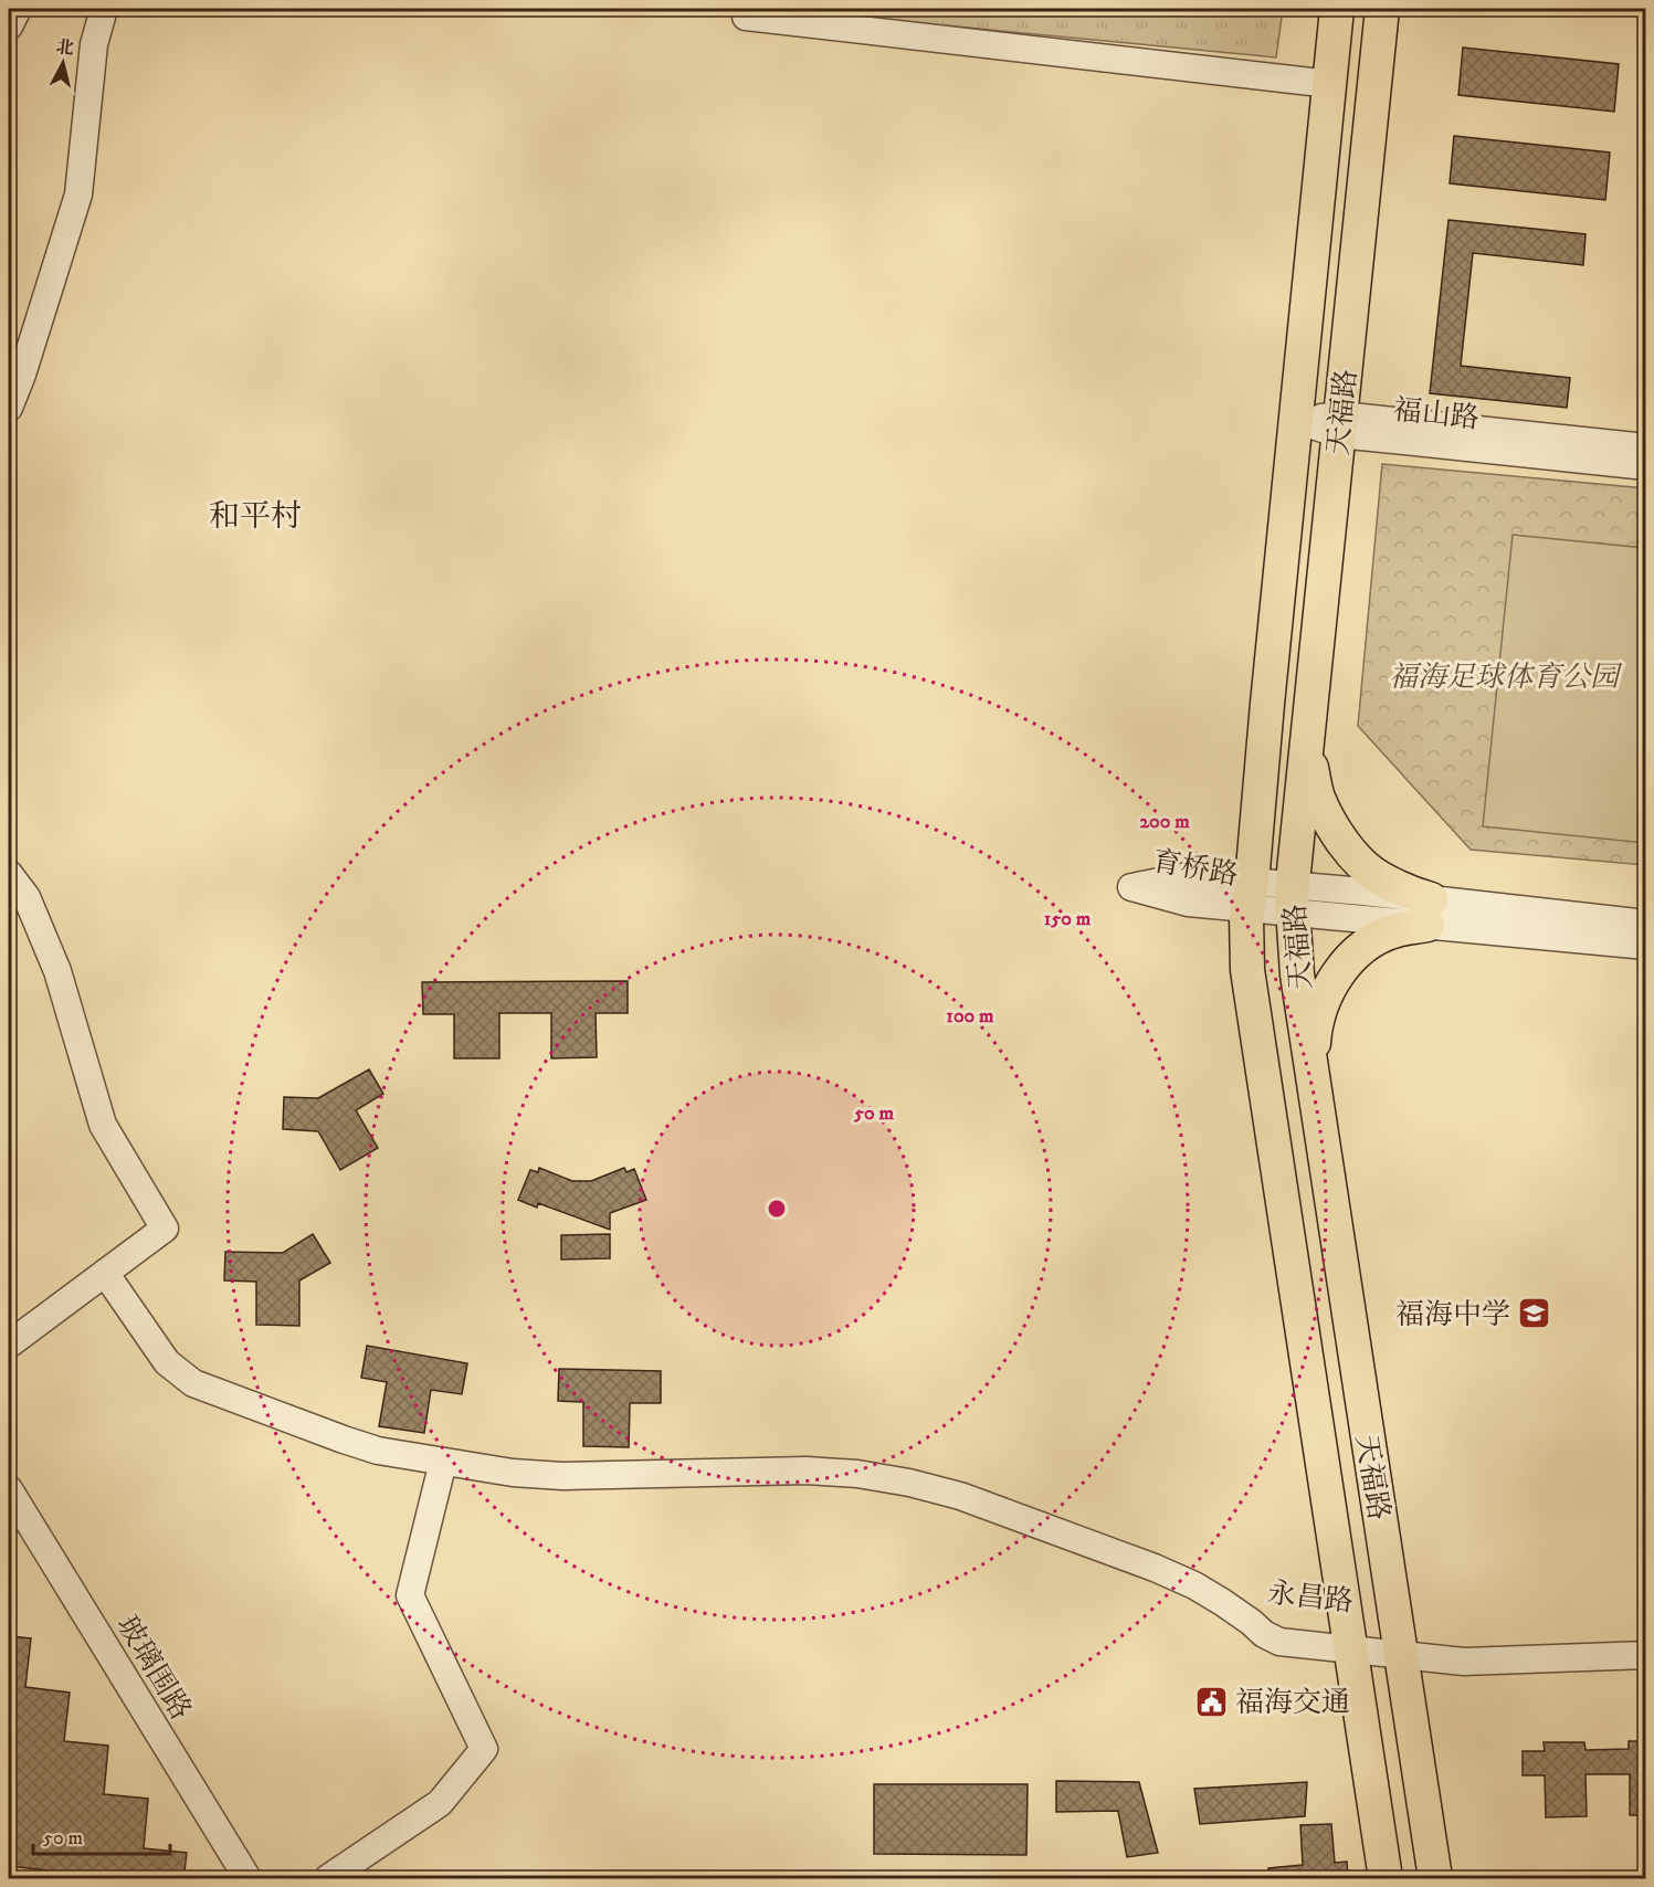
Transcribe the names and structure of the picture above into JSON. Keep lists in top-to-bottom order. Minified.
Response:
{"streets":{"main road":["天福路"],"street":["福山路","育桥路","永昌路","玻璃围路"]},"crossings":[["天福路","福山路"],["天福路","育桥路"],["天福路","永昌路"]],"districts":["和平村"],"parks":["福海足球体育公园"],"places":{"school or university":["福海中学"],"public building":["福海交通"]},"scale_bar":"50 m","north":"top","rings":["200 m","150 m","100 m","50 m"]}
